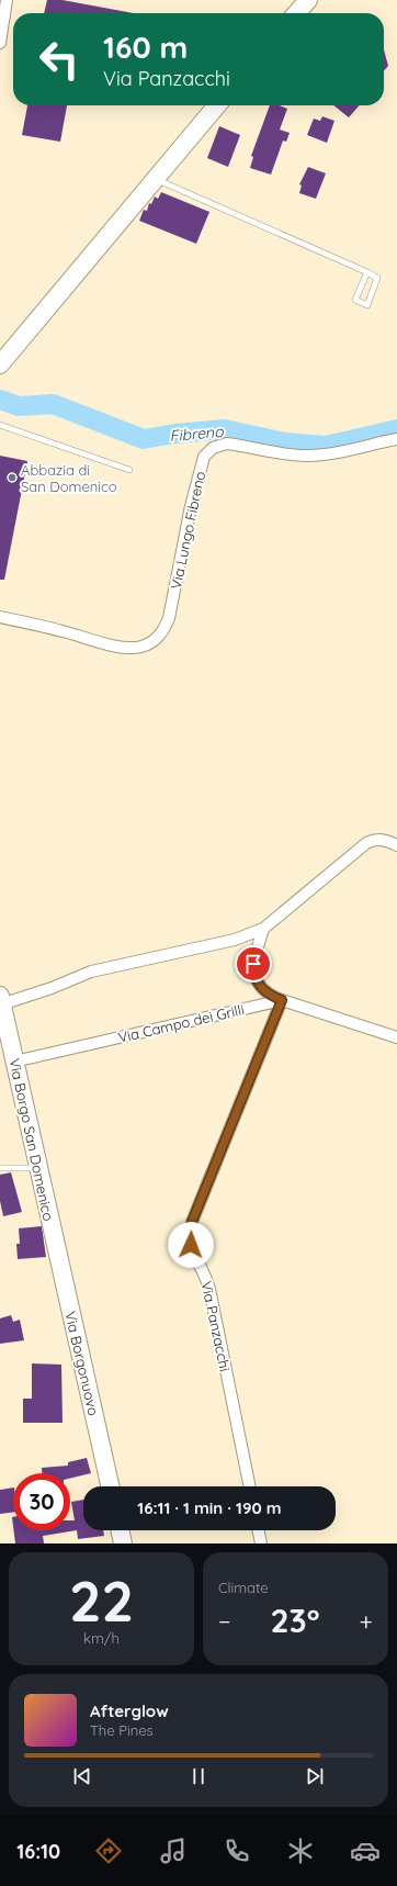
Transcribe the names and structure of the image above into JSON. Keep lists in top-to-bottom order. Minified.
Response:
{"streets":{"main road":["Via Borgo San Domenico","Via Borgonuovo"],"street":["Via Lungo Fibreno","Via Campo dei Grilli","Via Panzacchi"]},"crossings":[["Via Campo dei Grilli","Via Borgo San Domenico"],["Via Campo dei Grilli","Via Panzacchi"],["Via Borgo San Domenico","Via Borgonuovo"]],"water":["Fibreno"],"places":["Abbazia di San Domenico"],"page":{"turn":["160 m","Via Panzacchi"],"limit":"30","trip":"16:11 · 1 min · 190 m","tile":[["22","km/h"],"Climate"],"heat":["−","23°","+"],"song":["Afterglow","The Pines"],"tabs":"16:10"}}
